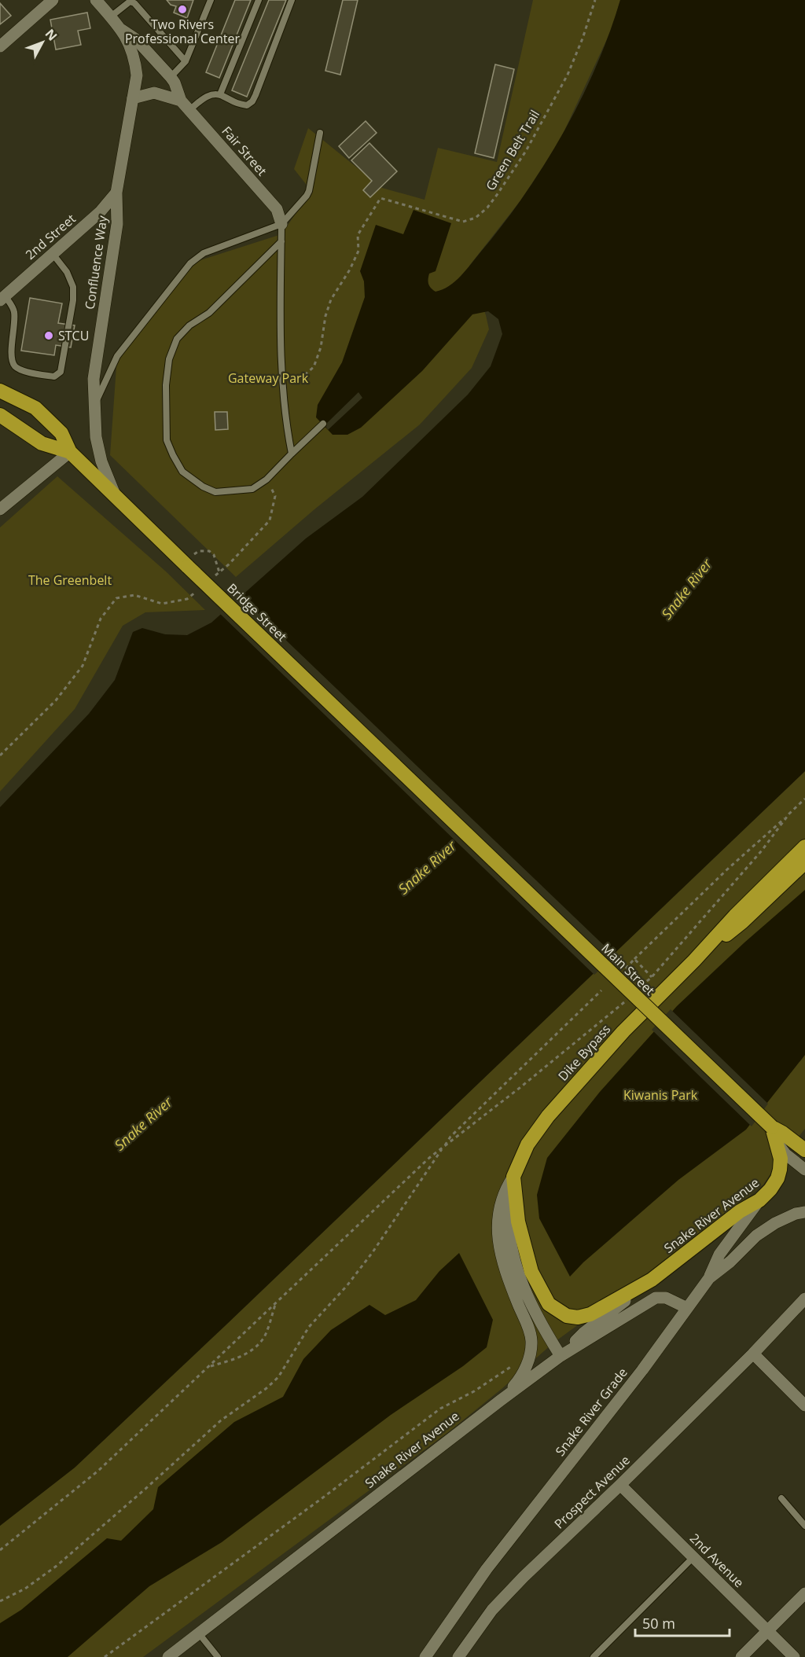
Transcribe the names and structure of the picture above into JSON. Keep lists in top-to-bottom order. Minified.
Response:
{"streets":{"highway":["Bridge Street","Main Street","Dike Bypass","Snake River Avenue"],"street":["Fair Street","2nd Street","Confluence Way","Snake River Grade","Prospect Avenue","2nd Avenue"],"path":["Green Belt Trail"]},"crossings":[["Fair Street","Confluence Way"],["2nd Street","Confluence Way"],["Confluence Way","Bridge Street"],["Bridge Street","Main Street"],["Main Street","Snake River Avenue"],["Dike Bypass","Snake River Avenue"],["Snake River Avenue","Snake River Grade"],["Prospect Avenue","2nd Avenue"]],"water":["Snake River"],"parks":["Gateway Park","The Greenbelt","Kiwanis Park"],"places":["Two Rivers Professional Center","STCU"],"scale_bar":"50 m","north":"top right"}
